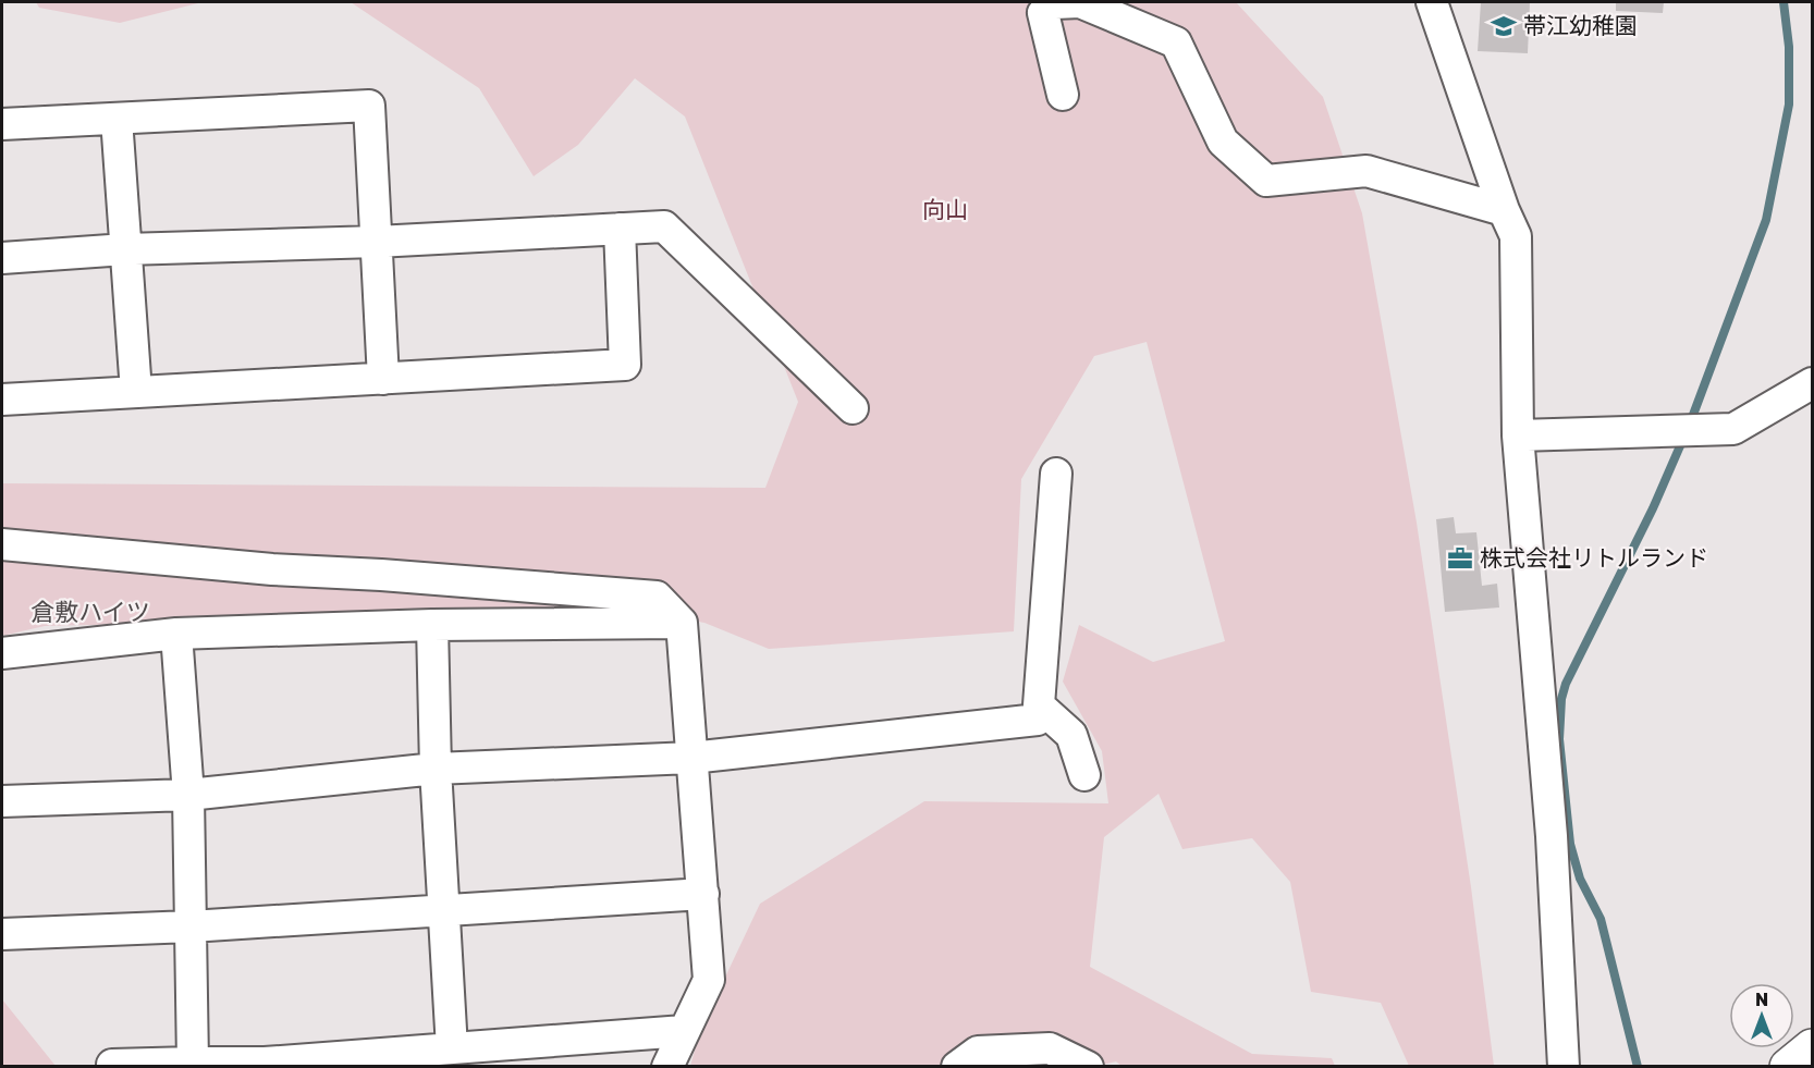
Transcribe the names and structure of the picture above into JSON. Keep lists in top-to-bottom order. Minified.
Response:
{"districts":["倉敷ハイツ"],"parks":["向山"],"places":{"school or university":["帯江幼稚園"],"office":["株式会社リトルランド"]},"north":"top"}
